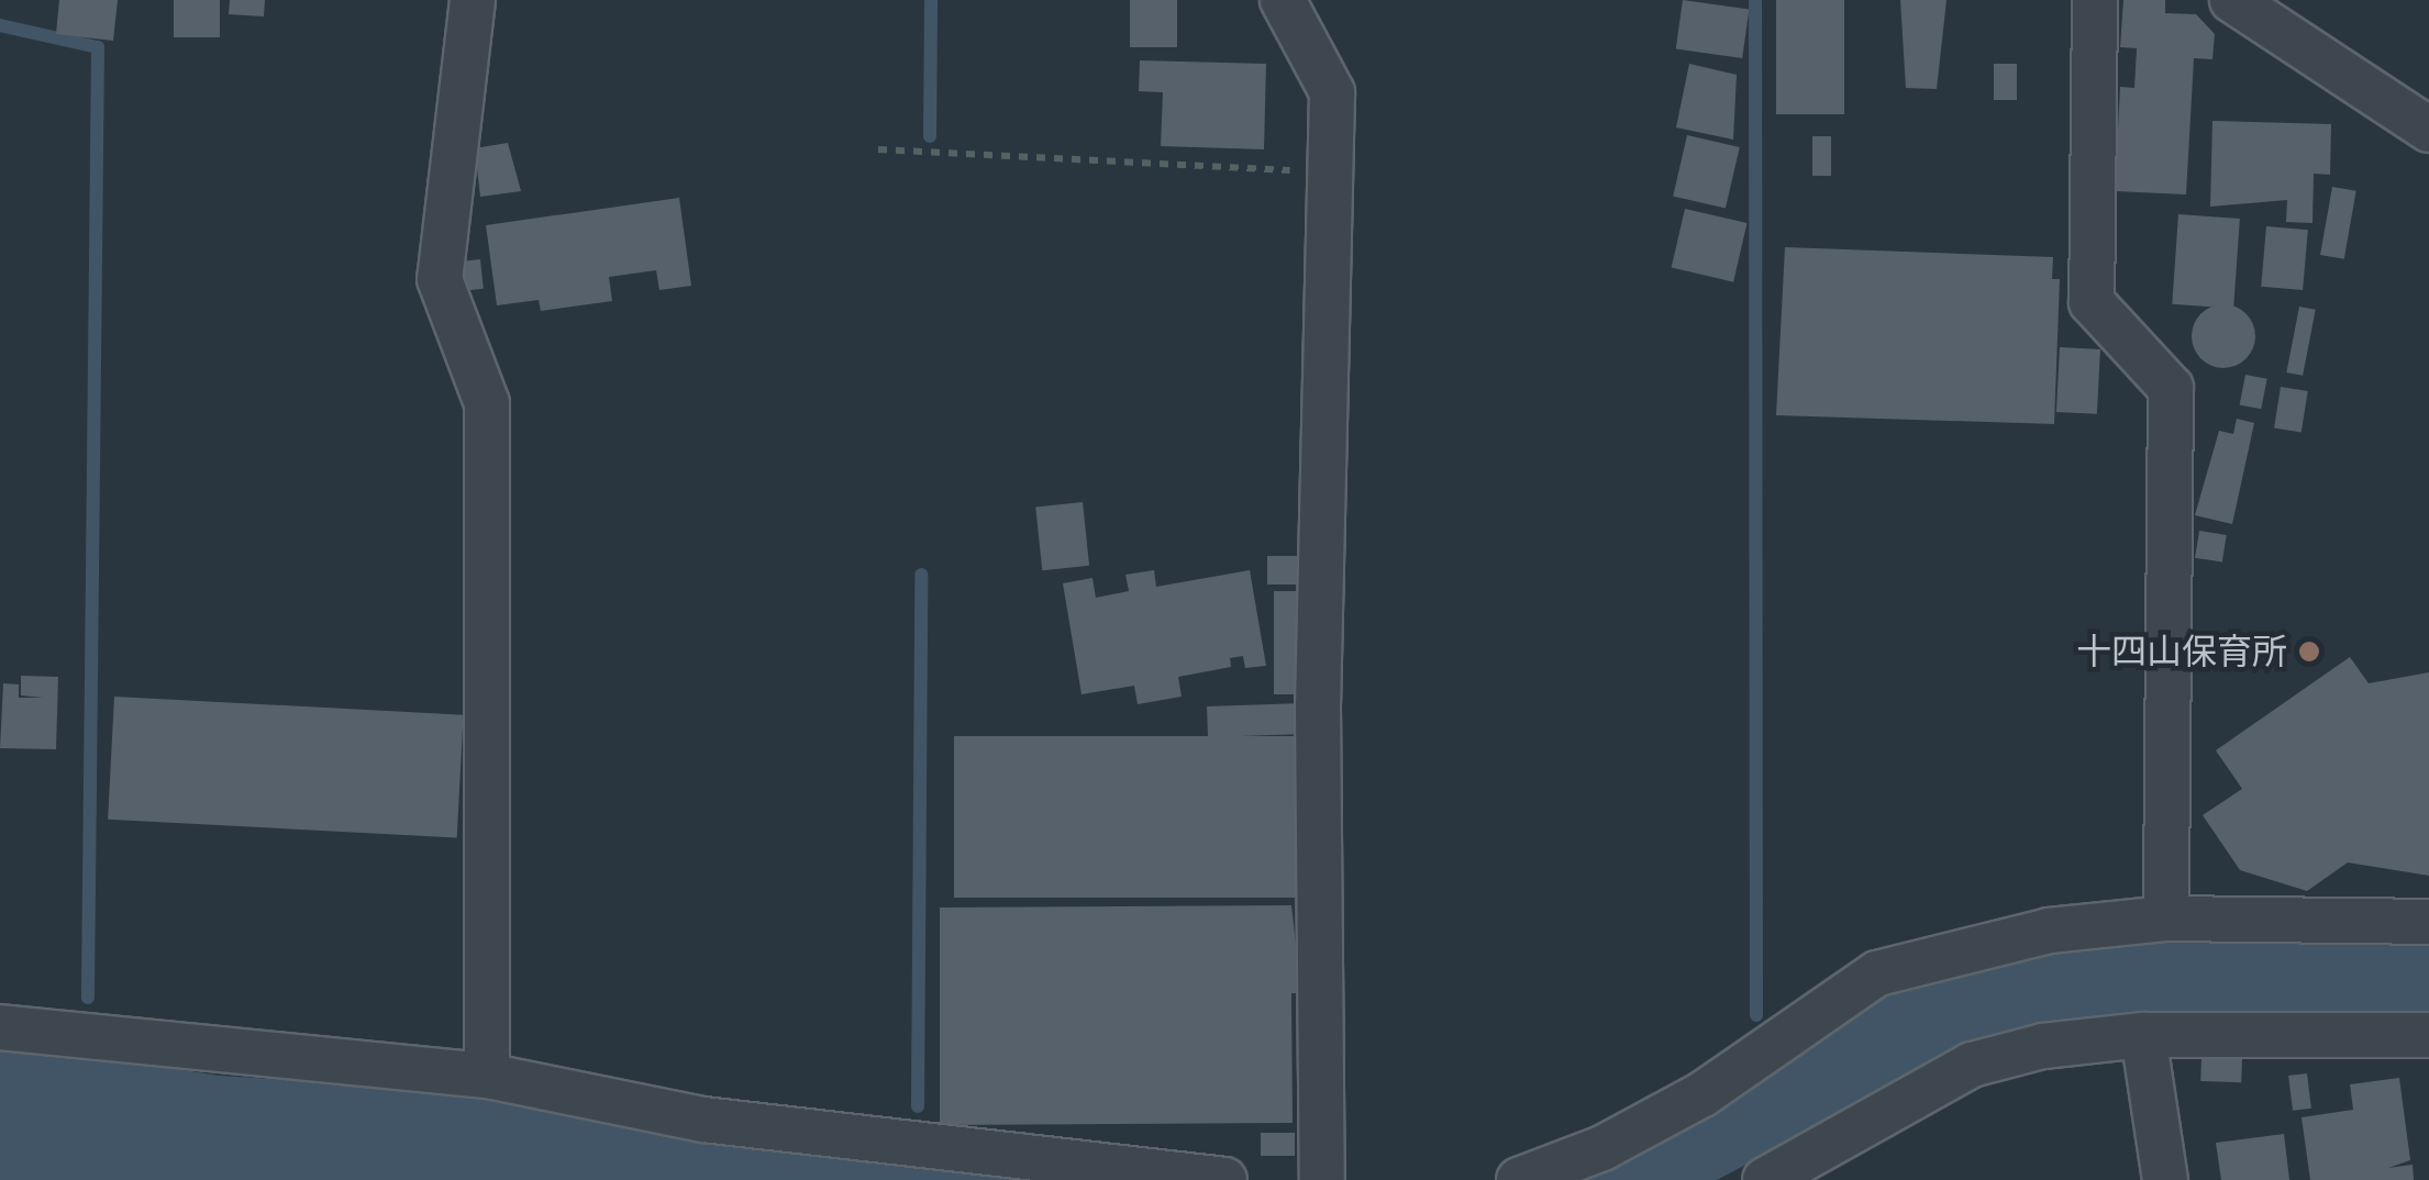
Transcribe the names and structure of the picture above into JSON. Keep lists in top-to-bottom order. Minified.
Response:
{"places":["十四山保育所"]}
